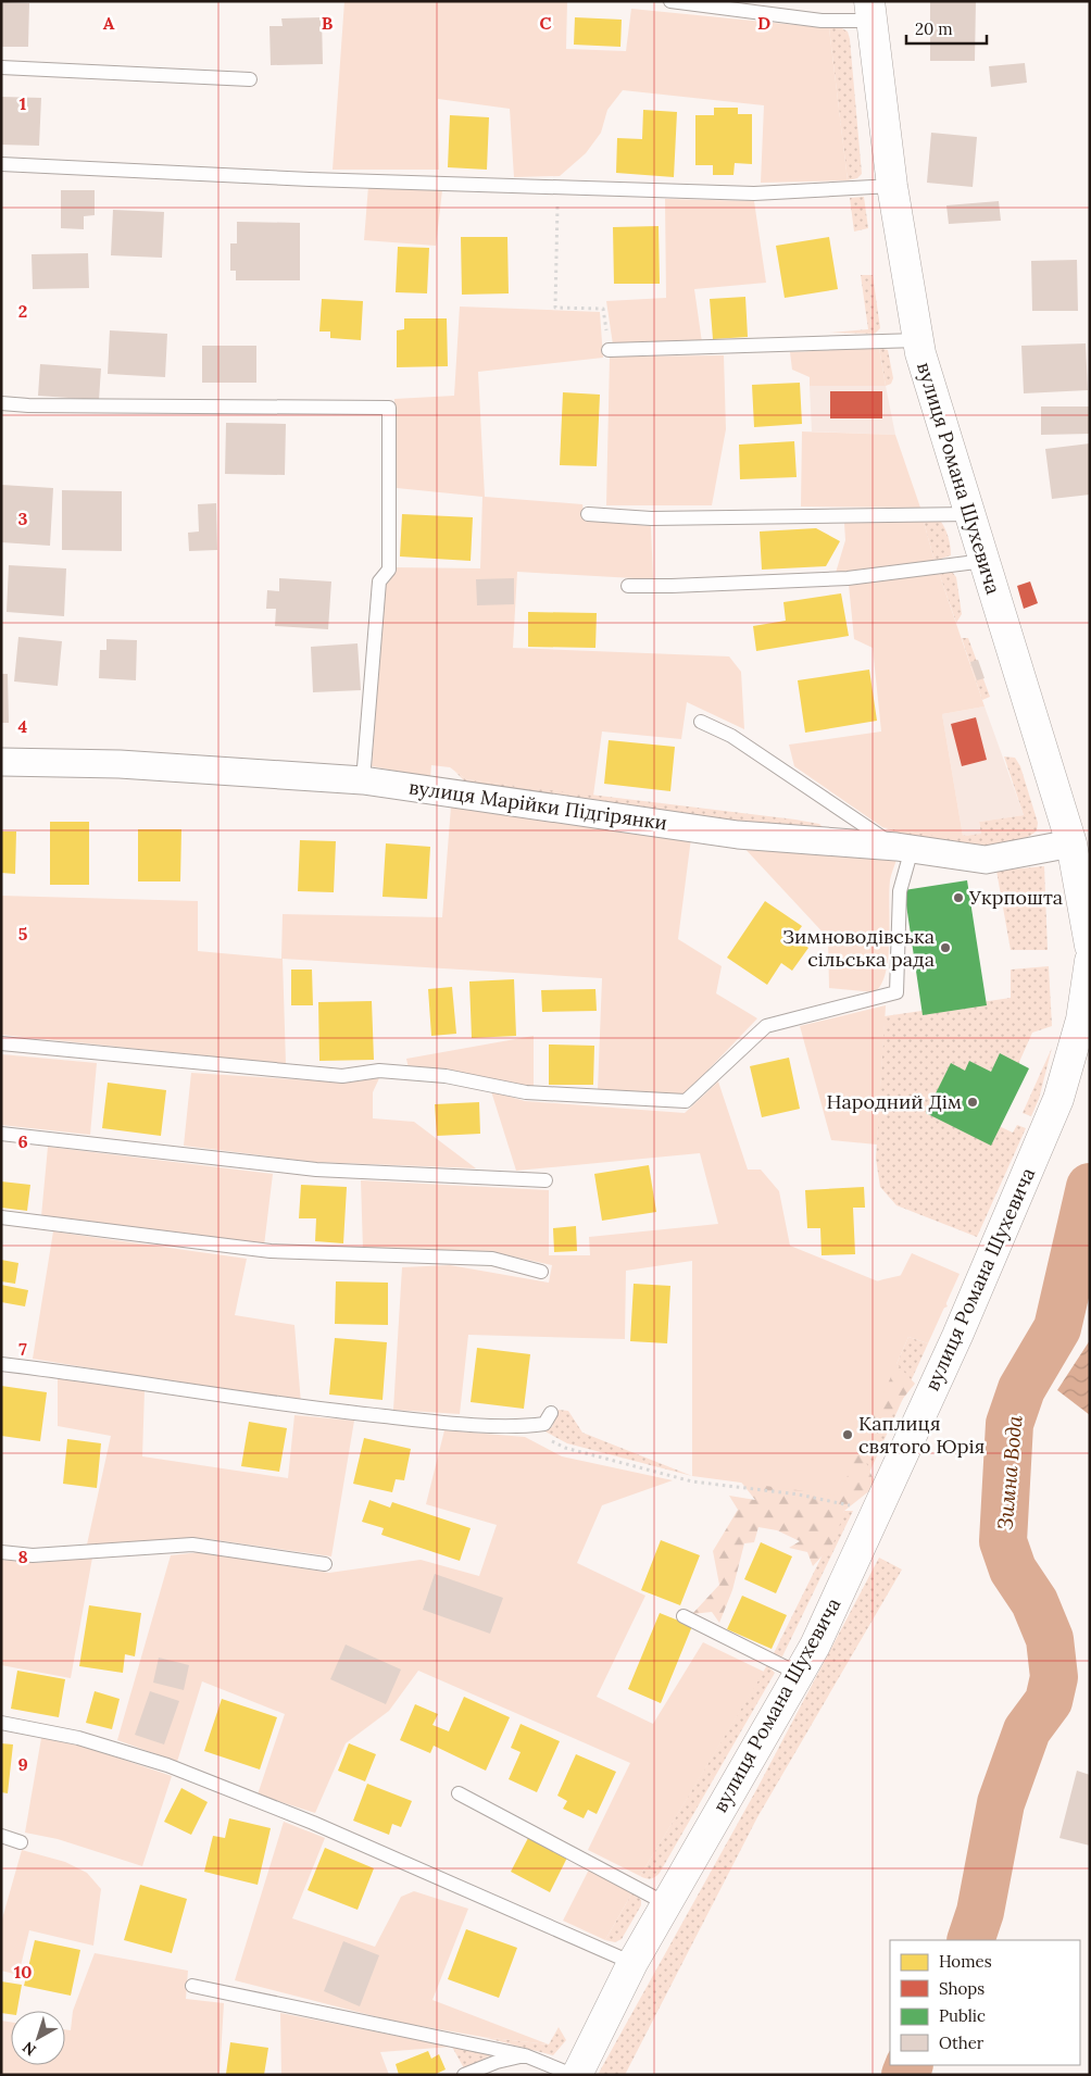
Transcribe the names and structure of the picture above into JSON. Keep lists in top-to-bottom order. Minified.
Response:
{"streets":{"main road":["вулиця Романа Шухевича"],"street":["вулиця Марійки Підгірянки"]},"crossings":[["вулиця Романа Шухевича","вулиця Марійки Підгірянки"]],"water":["Зимна Вода"],"places":["Укрпошта","Зимноводівська сільська рада","Народний Дім","Каплиця святого Юрія"],"legend":["Homes","Shops","Public","Other"],"scale_bar":"20 m","north":"bottom left","grid":{"columns":["A","B","C","D"],"rows":["1","2","3","4","5","6","7","8","9","10"]}}
